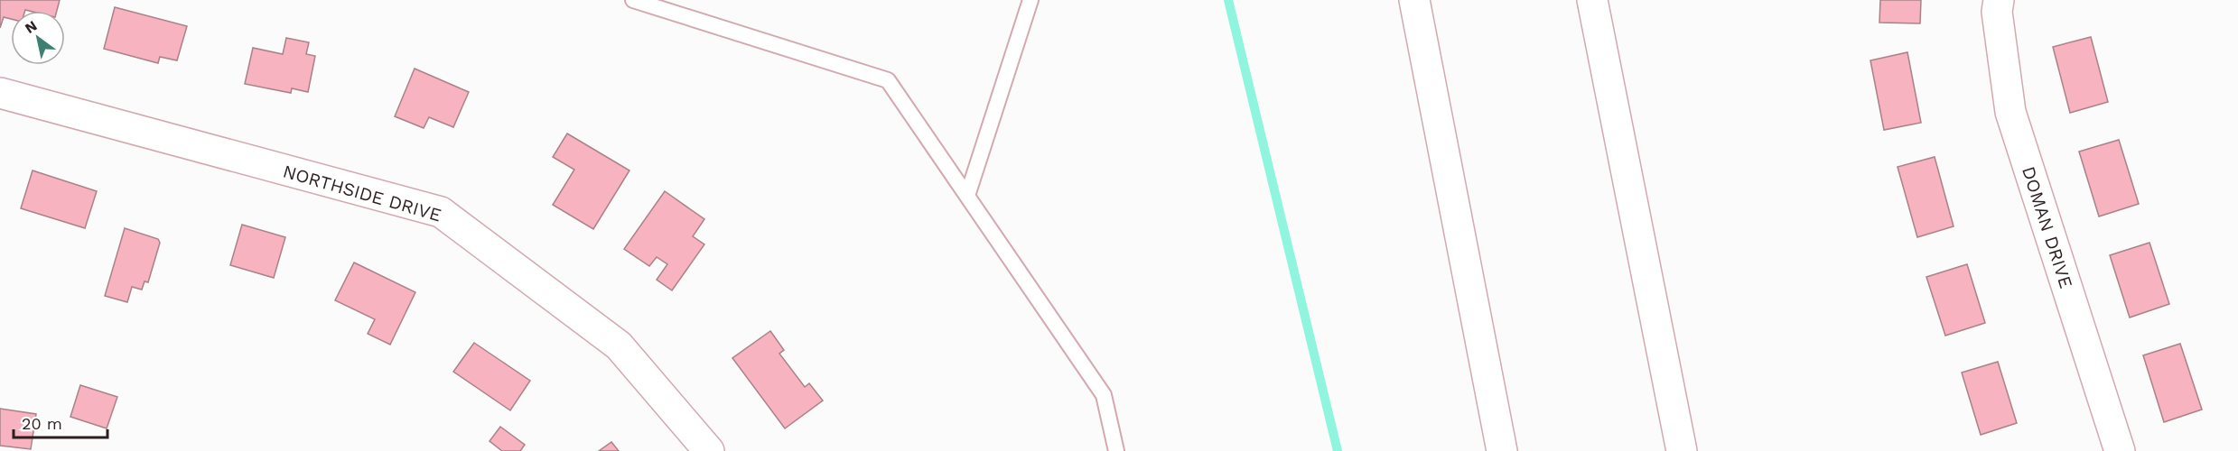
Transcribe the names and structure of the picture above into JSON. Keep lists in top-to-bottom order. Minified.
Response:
{"streets":{"main road":["NORTHSIDE DRIVE","DOMAN DRIVE"]},"scale_bar":"20 m","north":"top left"}
